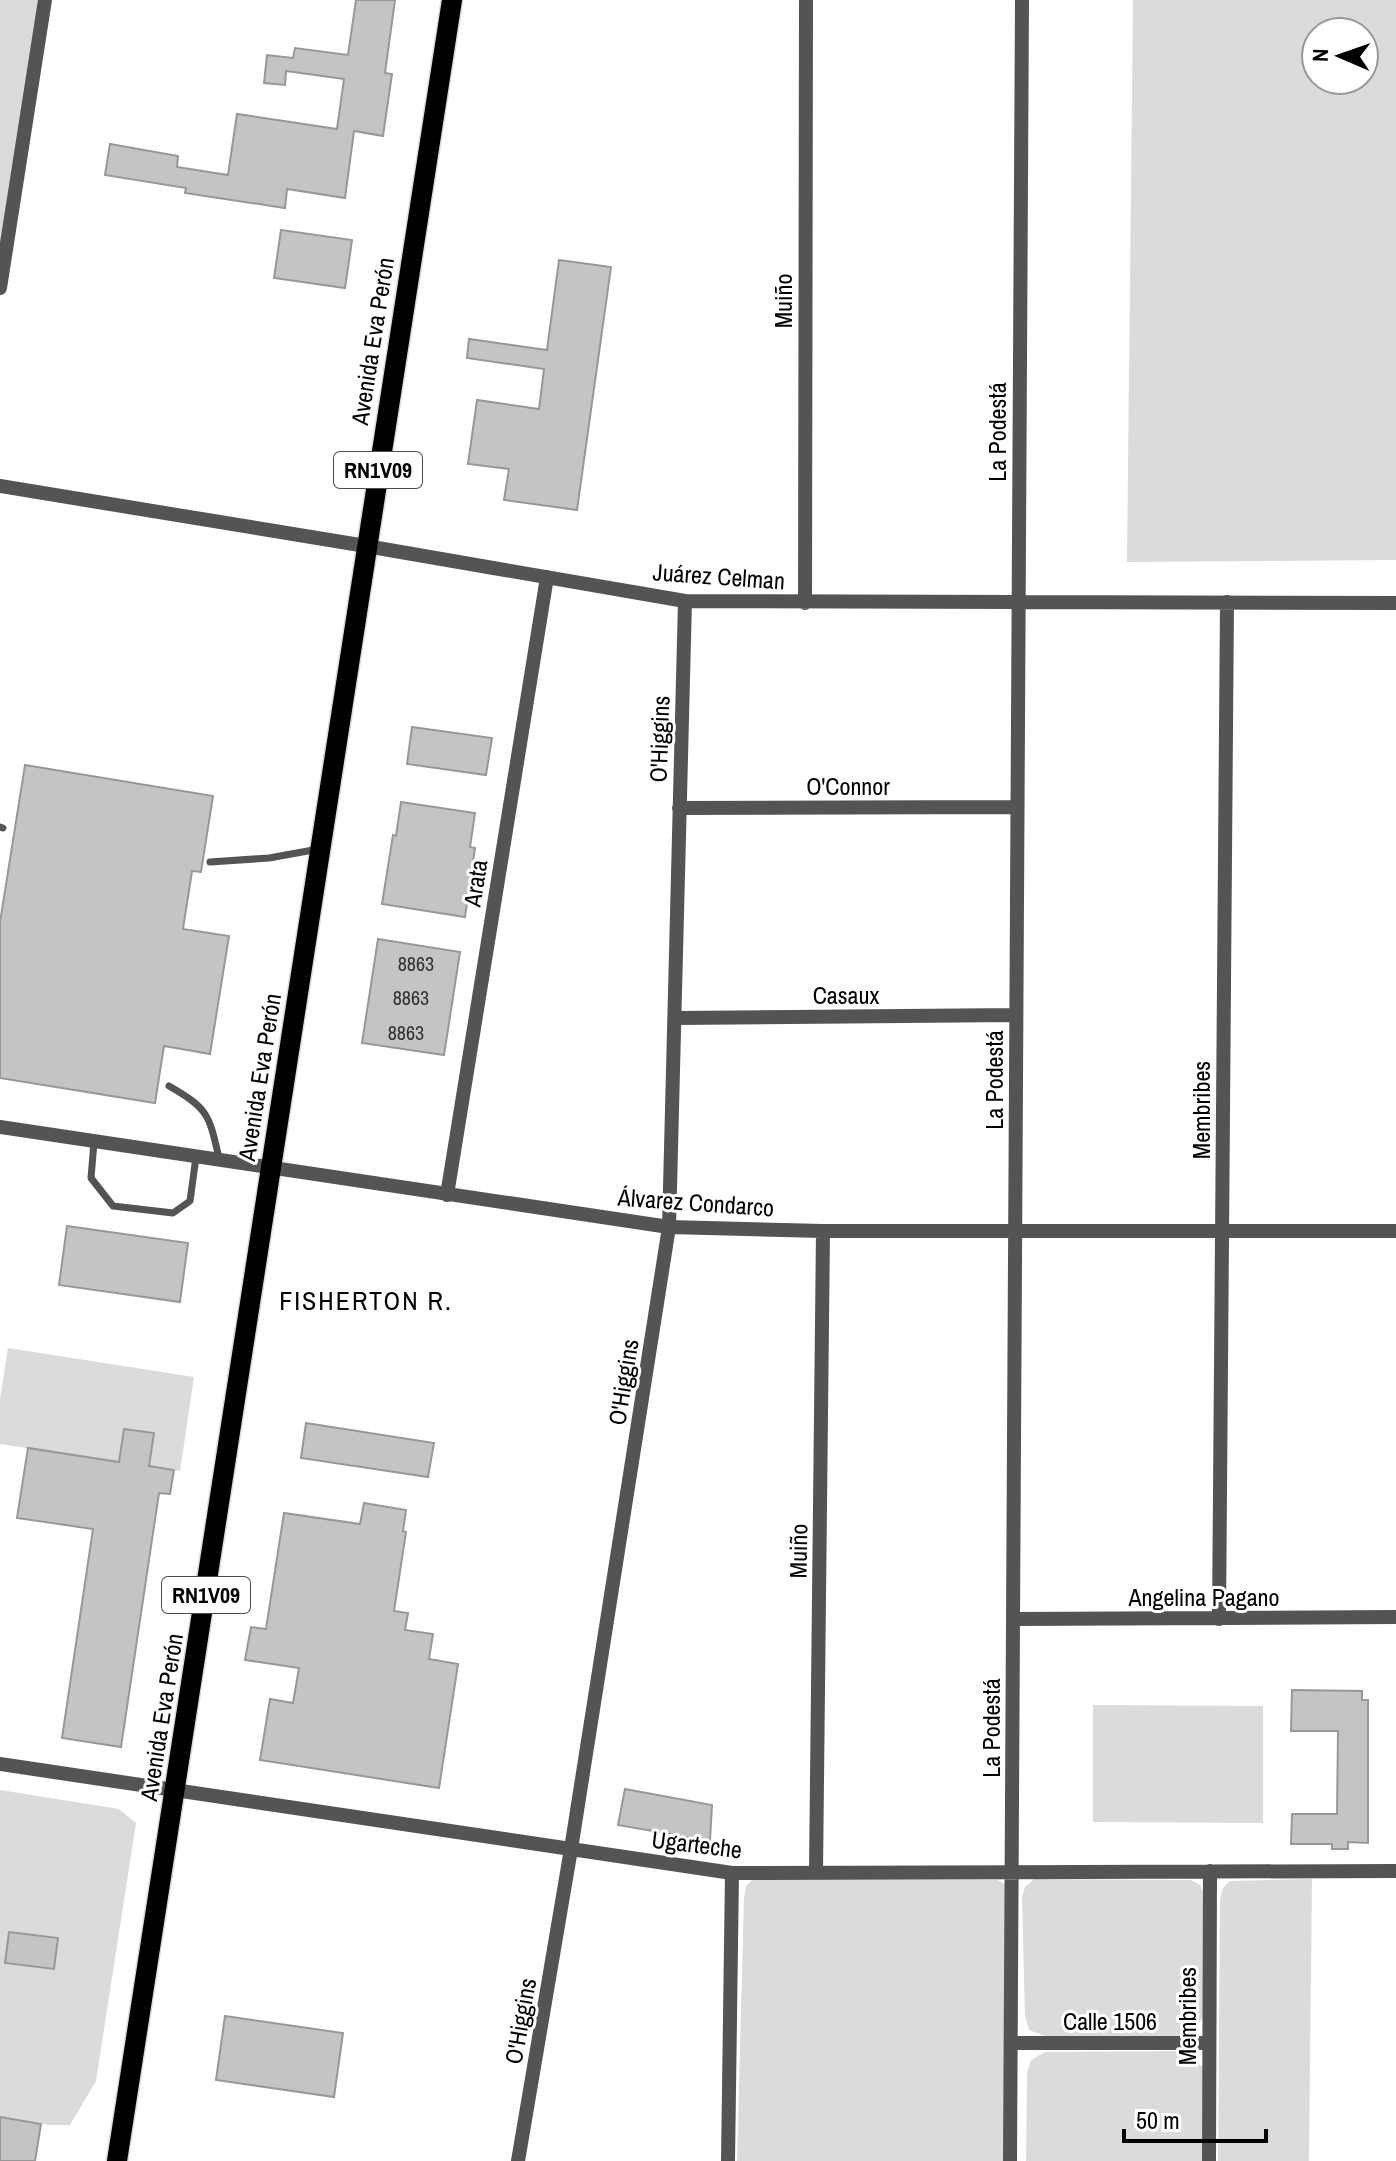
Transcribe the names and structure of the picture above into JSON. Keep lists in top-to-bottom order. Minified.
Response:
{"streets":{"main road":["Avenida Eva Perón","RN1V09"],"street":["Muiño","La Podestá","Juárez Celman","O'Higgins","O'Connor","Arata","Casaux","Membribes","Álvarez Condarco","Angelina Pagano","Ugarteche","Calle 1506"]},"crossings":[["Muiño","Juárez Celman"],["Muiño","Álvarez Condarco"],["Muiño","Ugarteche"],["Avenida Eva Perón","Juárez Celman"],["Avenida Eva Perón","Álvarez Condarco"],["Avenida Eva Perón","Ugarteche"],["La Podestá","Juárez Celman"],["La Podestá","O'Connor"],["La Podestá","Casaux"],["La Podestá","Álvarez Condarco"],["La Podestá","Angelina Pagano"],["La Podestá","Ugarteche"],["La Podestá","Calle 1506"],["Juárez Celman","O'Higgins"],["Juárez Celman","Arata"],["Juárez Celman","Membribes"],["O'Higgins","O'Connor"],["O'Higgins","Casaux"],["O'Higgins","Álvarez Condarco"],["O'Higgins","Ugarteche"],["Arata","Álvarez Condarco"],["Membribes","Álvarez Condarco"],["Membribes","Angelina Pagano"],["Membribes","Ugarteche"],["Membribes","Calle 1506"]],"districts":["FISHERTON R."],"house_numbers":["8863","8863","8863"],"scale_bar":"50 m","north":"left"}
